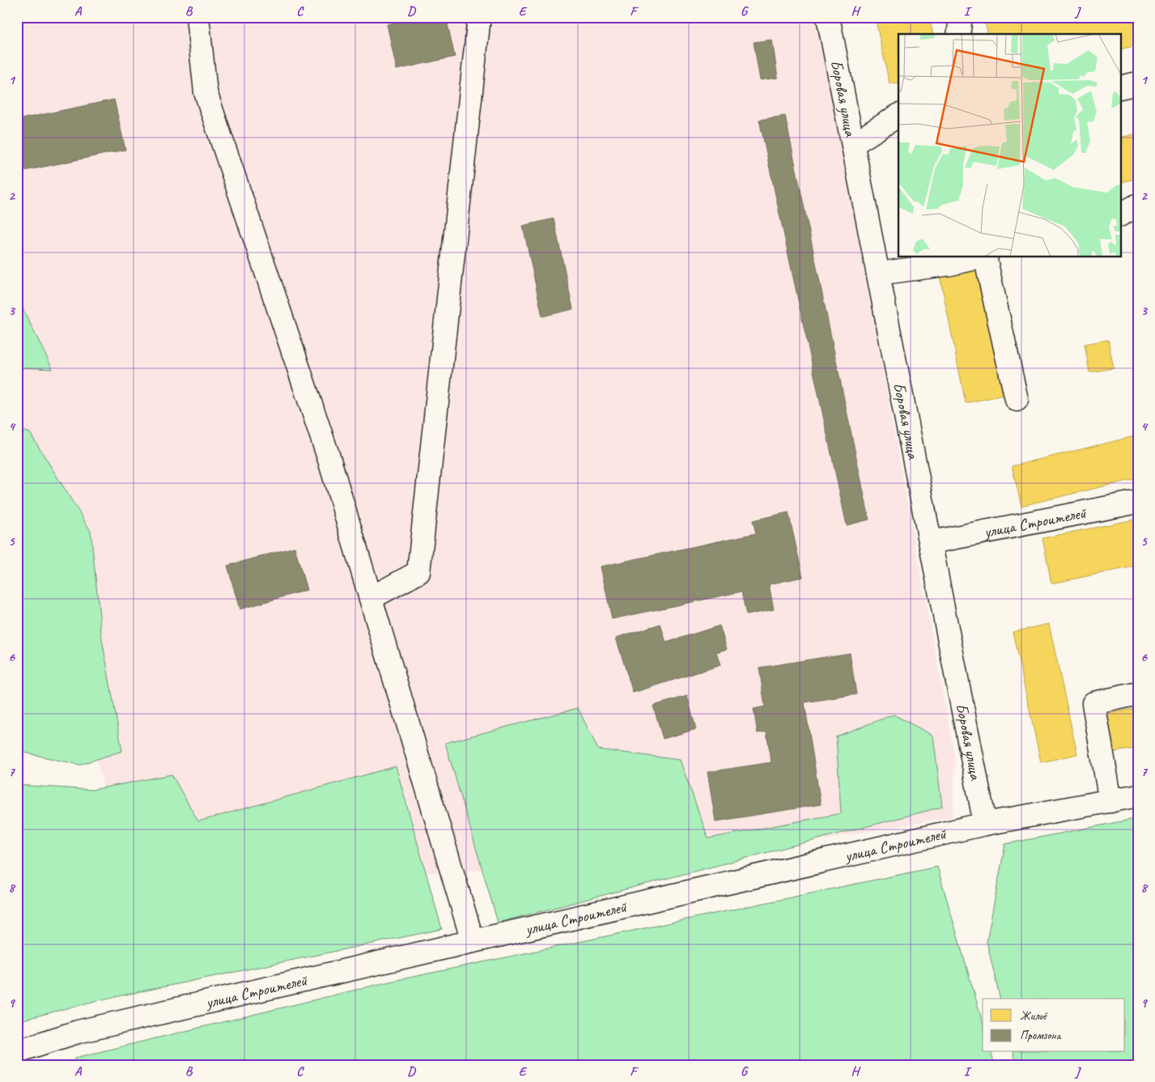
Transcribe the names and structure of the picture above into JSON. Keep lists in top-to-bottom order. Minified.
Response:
{"streets":{"street":["Боровая улица","улица Строителей"]},"crossings":[["Боровая улица","улица Строителей"]],"legend":["Жильё","Промзона"],"grid":{"columns":["A","B","C","D","E","F","G","H","I","J"],"rows":["1","2","3","4","5","6","7","8","9"]}}
